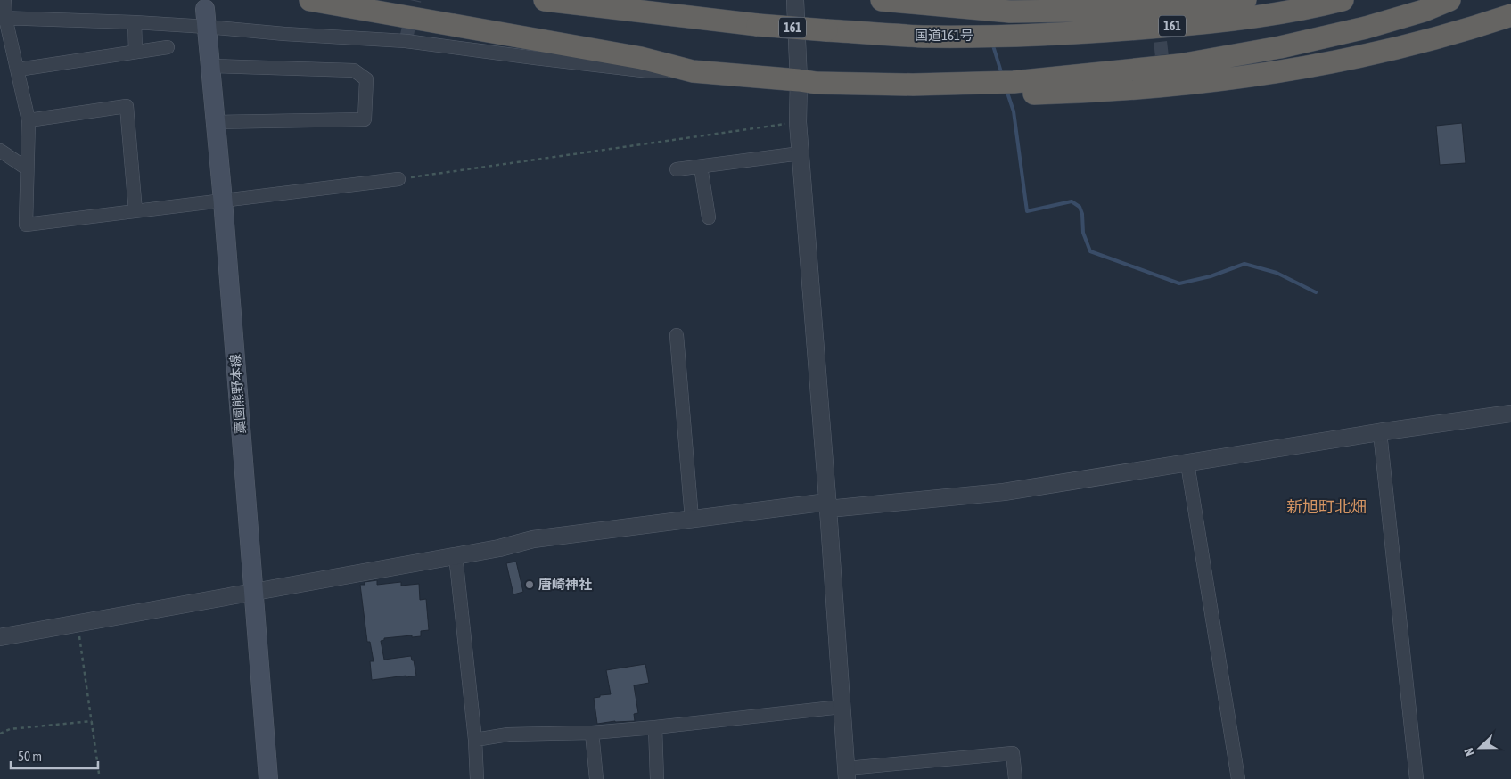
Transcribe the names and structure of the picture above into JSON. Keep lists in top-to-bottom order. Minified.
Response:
{"streets":{"highway":["161","国道161号"],"main road":["藁園熊野本線"]},"districts":["新旭町北畑"],"places":["唐崎神社"],"scale_bar":"50 m","north":"left"}
